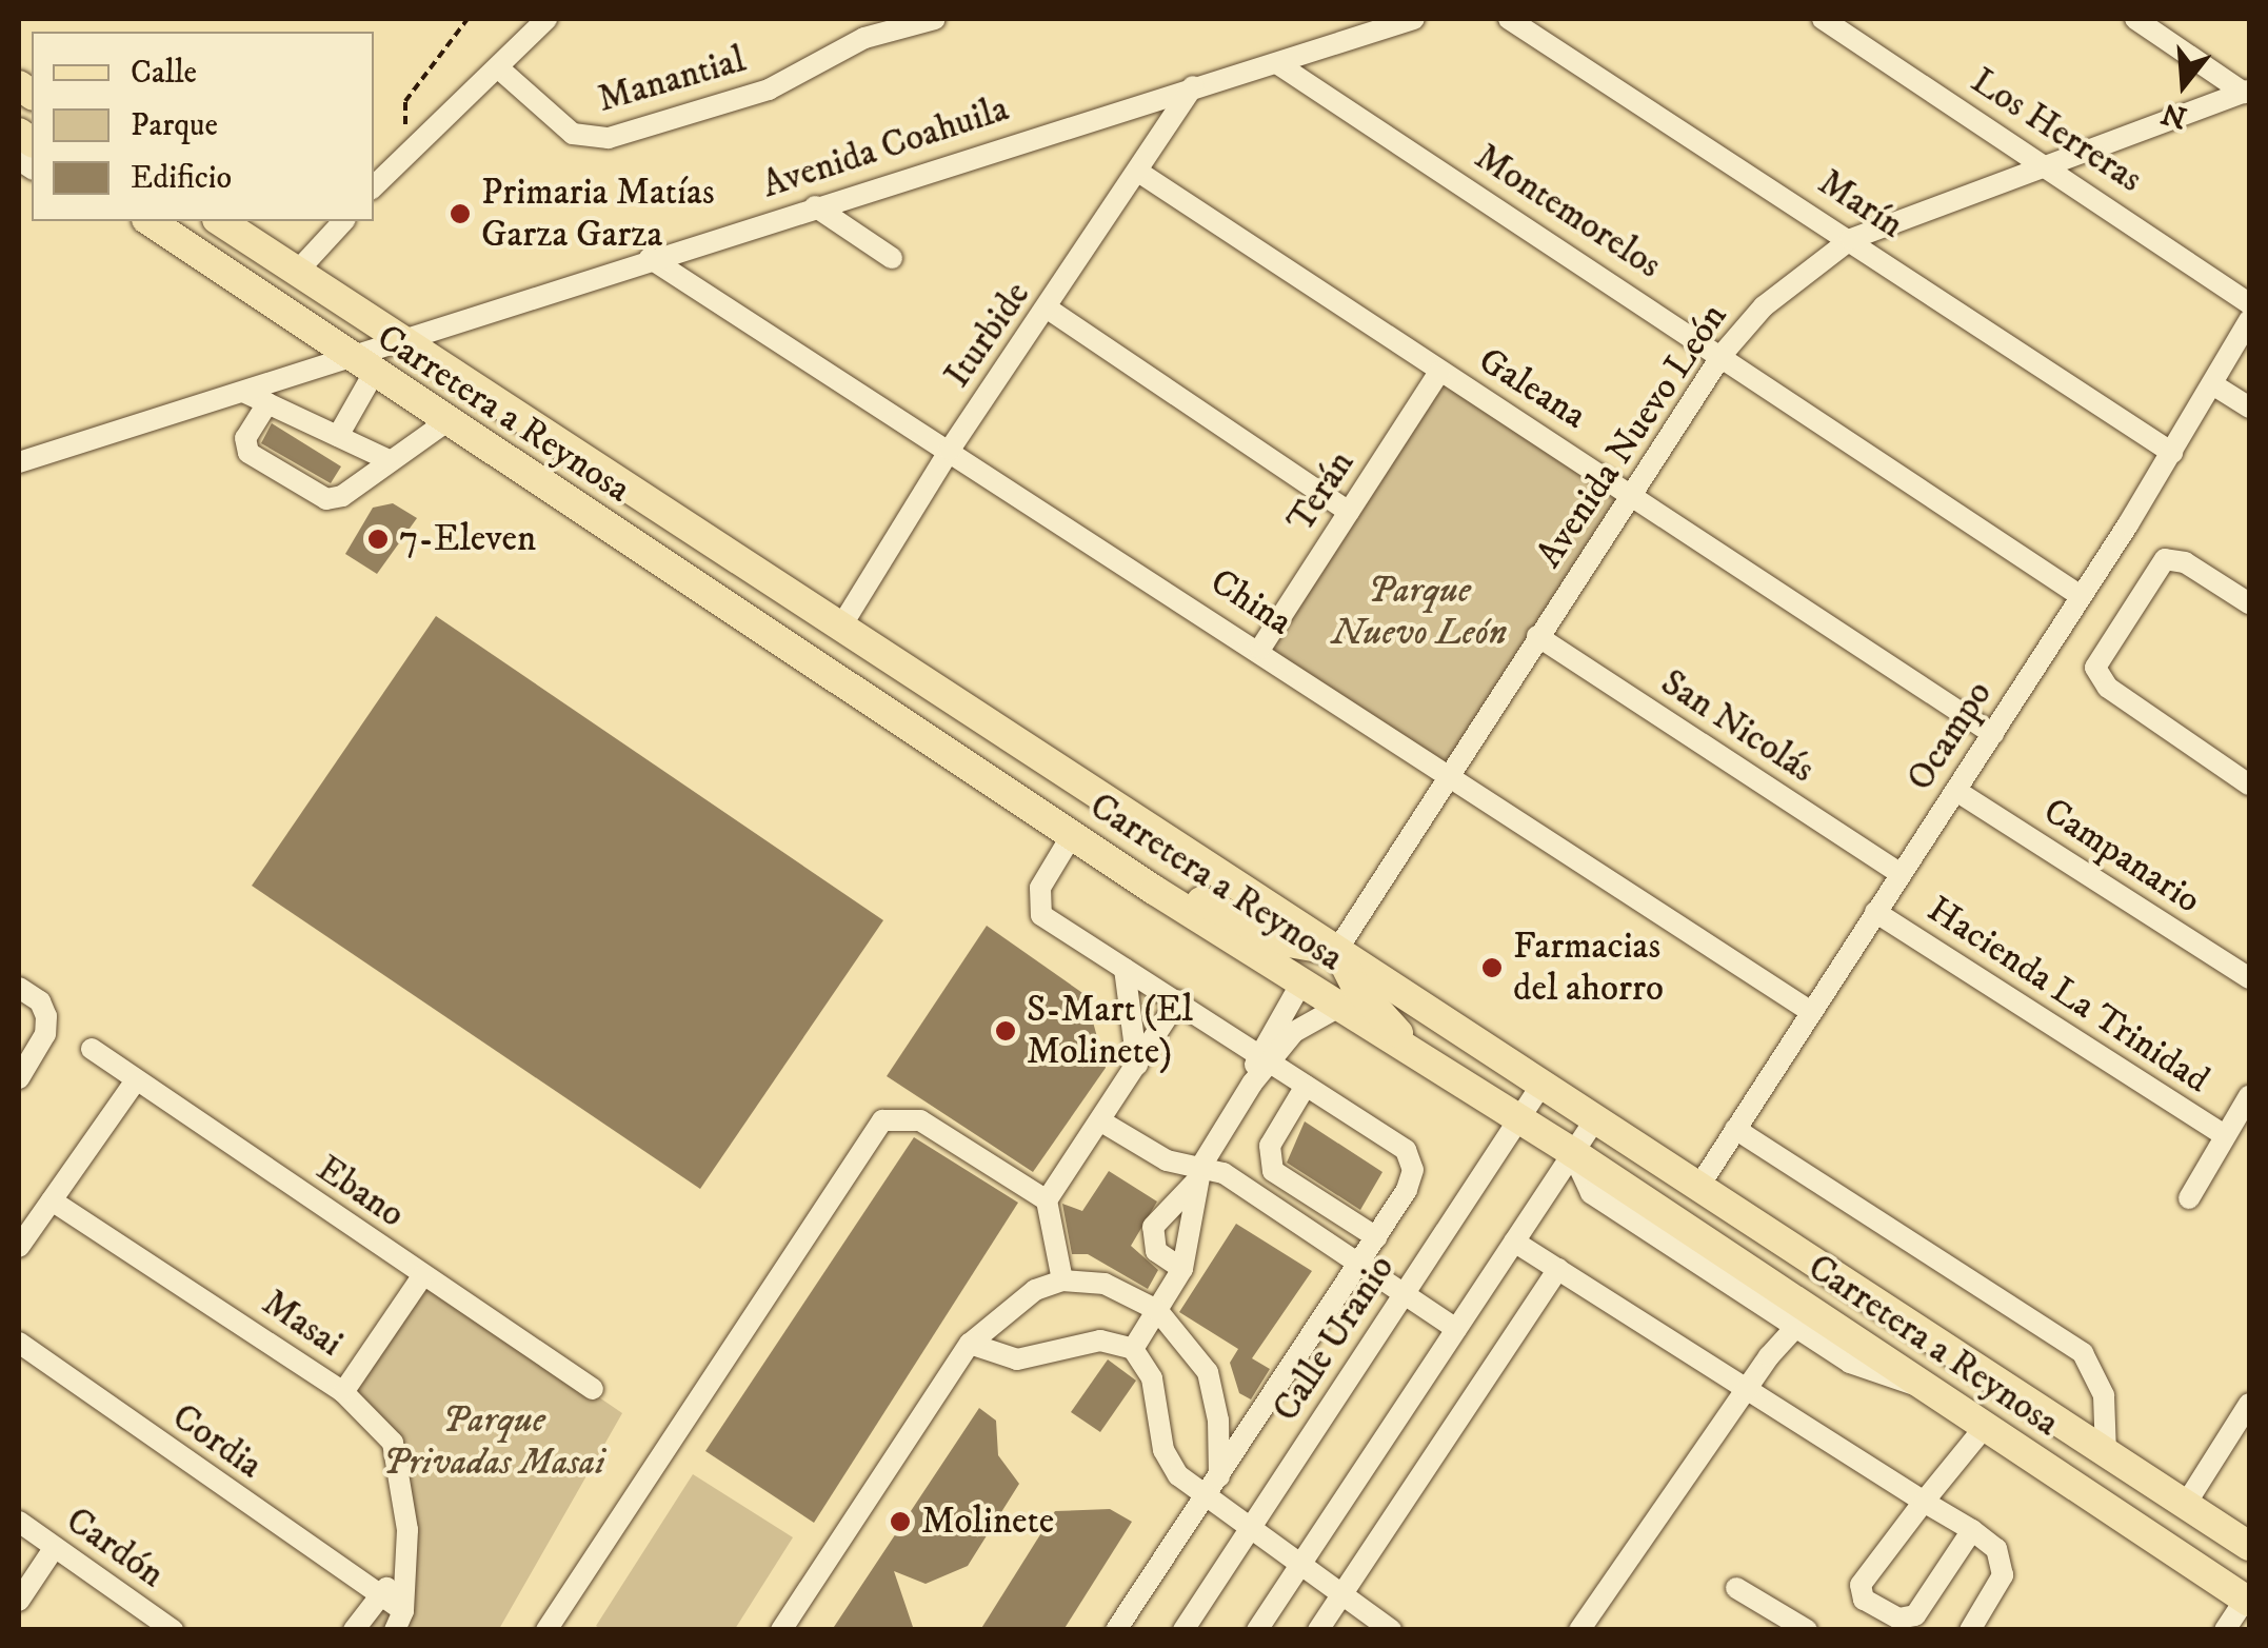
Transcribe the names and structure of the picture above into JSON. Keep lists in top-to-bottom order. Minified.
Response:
{"streets":{"main road":["Carretera a Reynosa"],"street":["Manantial","Los Herreras","Avenida Coahuila","Marín","Montemorelos","Iturbide","Galeana","Avenida Nuevo León","Terán","China","San Nicolás","Ocampo","Campanario","Hacienda La Trinidad","Ebano","Masai","Calle Uranio","Cordia","Cardón"]},"crossings":[["Los Herreras","Avenida Nuevo León"],["Avenida Coahuila","Montemorelos"],["Avenida Coahuila","Iturbide"],["Avenida Coahuila","Carretera a Reynosa"],["Avenida Coahuila","China"],["Marín","Avenida Nuevo León"],["Marín","Ocampo"],["Montemorelos","Avenida Nuevo León"],["Montemorelos","Ocampo"],["Iturbide","Galeana"],["Iturbide","Carretera a Reynosa"],["Iturbide","China"],["Galeana","Avenida Nuevo León"],["Galeana","Terán"],["Galeana","Ocampo"],["Carretera a Reynosa","Avenida Nuevo León"],["Carretera a Reynosa","Ocampo"],["Carretera a Reynosa","Calle Uranio"],["Avenida Nuevo León","China"],["Avenida Nuevo León","San Nicolás"],["Terán","China"],["China","Ocampo"],["San Nicolás","Ocampo"],["Ocampo","Campanario"],["Ocampo","Hacienda La Trinidad"],["Masai","Cordia"]],"parks":["Parque Nuevo León","Parque Privadas Masai"],"places":["Primaria Matías Garza Garza","7-Eleven","Farmacias del ahorro","S-Mart (El Molinete)","Molinete"],"legend":["Calle","Parque","Edificio"],"north":"bottom"}
